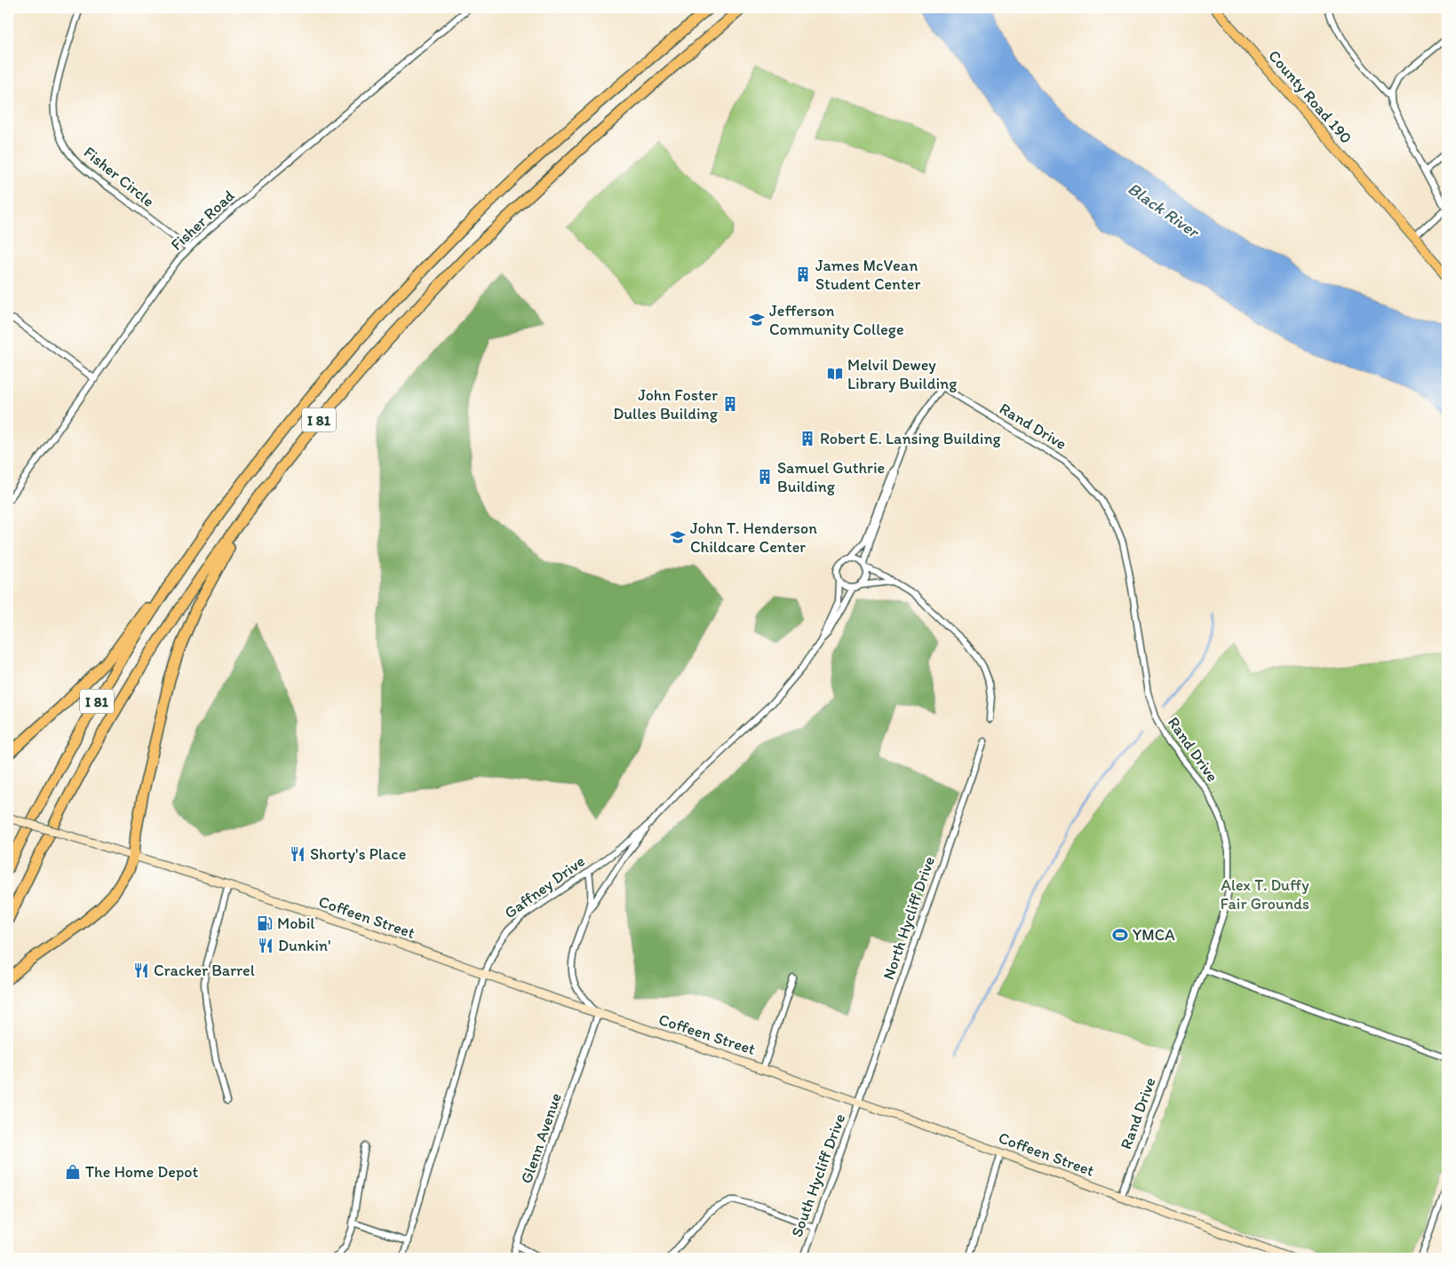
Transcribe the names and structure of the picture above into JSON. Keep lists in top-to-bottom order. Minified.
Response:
{"streets":{"highway":["I 81"],"main road":["County Road 190","Coffeen Street"],"street":["Fisher Circle","Fisher Road","Rand Drive","Gaffney Drive","North Hycliff Drive","Glenn Avenue","South Hycliff Drive"]},"crossings":[["Fisher Circle","Fisher Road"],["Rand Drive","Coffeen Street"],["Gaffney Drive","Coffeen Street"],["Coffeen Street","North Hycliff Drive"],["Coffeen Street","Glenn Avenue"],["Coffeen Street","South Hycliff Drive"],["North Hycliff Drive","South Hycliff Drive"]],"water":["Black River"],"parks":["Alex T. Duffy Fair Grounds"],"places":{"building":["James McVean Student Center","John Foster Dulles Building","Robert E. Lansing Building","Samuel Guthrie Building"],"school or university":["Jefferson Community College","John T. Henderson Childcare Center"],"library":["Melvil Dewey Library Building"],"restaurant":["Shorty's Place","Dunkin'","Cracker Barrel"],"fuel station":["Mobil"],"sports":["YMCA"],"shop":["The Home Depot"]}}
